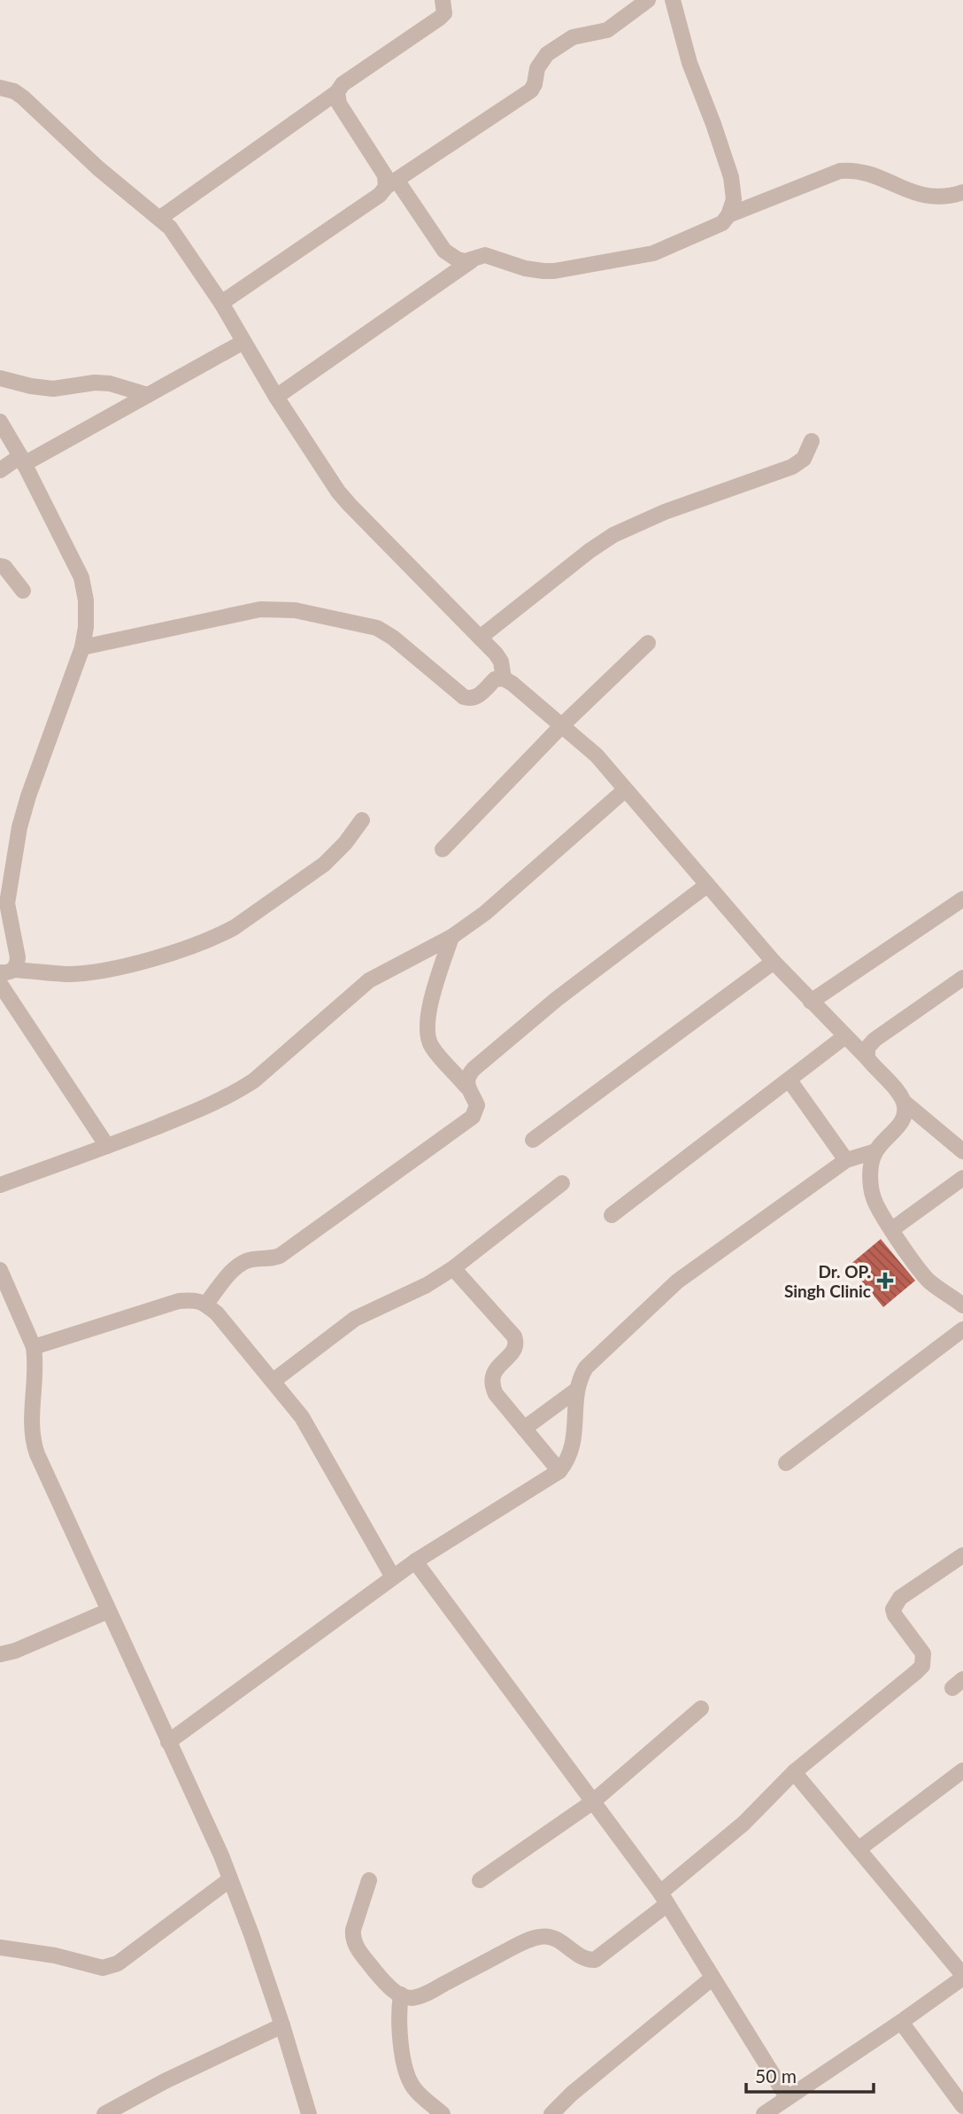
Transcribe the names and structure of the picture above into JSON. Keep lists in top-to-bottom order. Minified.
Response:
{"places":{"health":["Dr. OP. Singh Clinic"]},"scale_bar":"50 m"}
